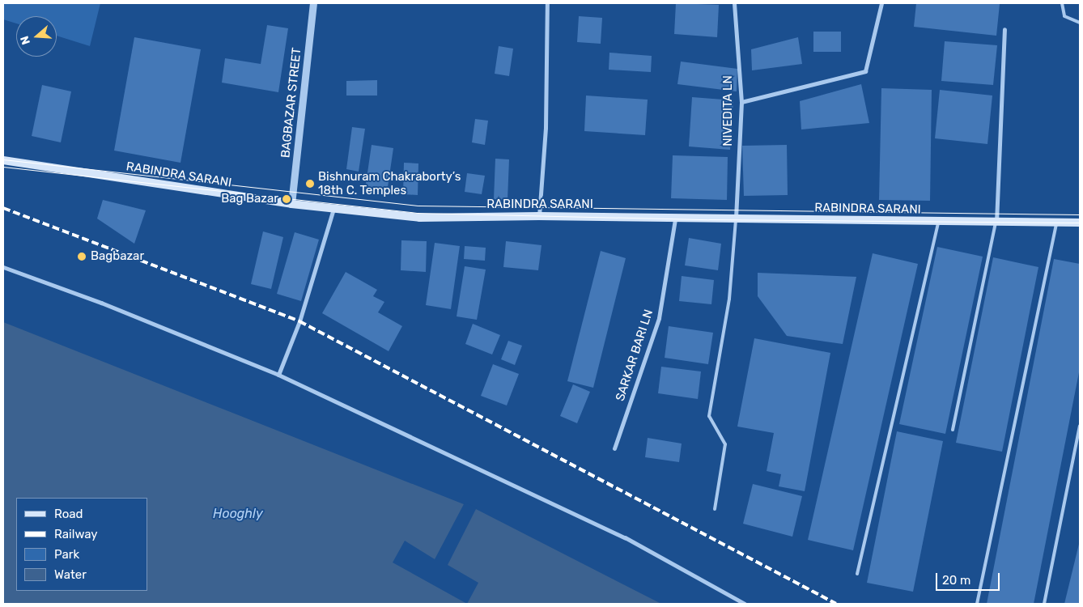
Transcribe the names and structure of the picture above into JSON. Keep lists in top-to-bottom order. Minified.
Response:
{"streets":{"main road":["RABINDRA SARANI"],"street":["BAGBAZAR STREET","NIVEDITA LN","SARKAR BARI LN"]},"crossings":[["BAGBAZAR STREET","RABINDRA SARANI"],["NIVEDITA LN","RABINDRA SARANI"],["RABINDRA SARANI","SARKAR BARI LN"]],"water":["Hooghly"],"places":["Bishnuram Chakraborty’s 18th C. Temples","Bag Bazar","Bagbazar"],"legend":["Road","Railway","Park","Water"],"scale_bar":"20 m","north":"left"}
